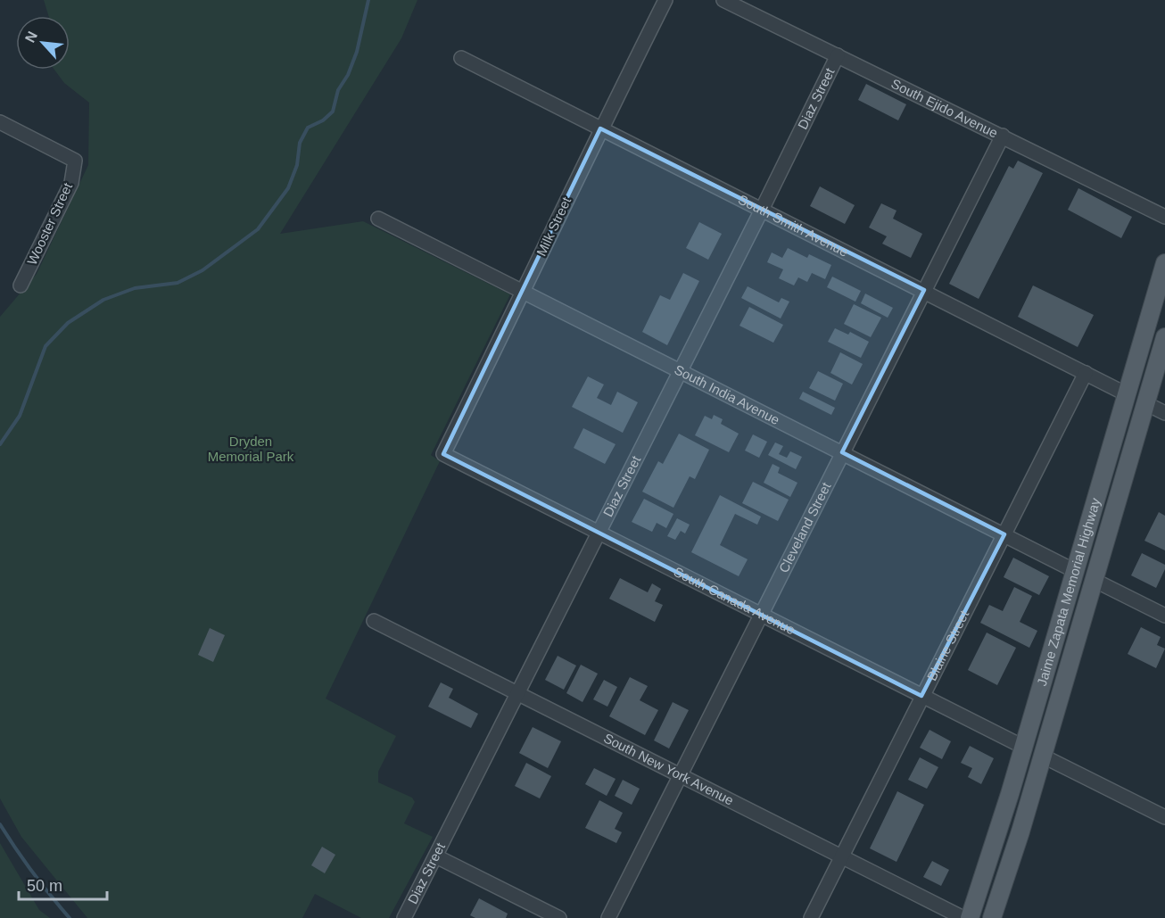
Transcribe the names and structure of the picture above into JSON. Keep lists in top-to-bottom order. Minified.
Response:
{"streets":{"main road":["Jaime Zapata Memorial Highway"],"street":["Diaz Street","South Ejido Avenue","Wooster Street","South Smith Avenue","Milk Street","South India Avenue","Cleveland Street","South Canada Avenue","Blaine Street","South New York Avenue"]},"crossings":[["Diaz Street","South Ejido Avenue"],["Diaz Street","South Smith Avenue"],["Diaz Street","South India Avenue"],["Diaz Street","South Canada Avenue"],["Diaz Street","South New York Avenue"],["South Ejido Avenue","Cleveland Street"],["South Smith Avenue","Milk Street"],["South Smith Avenue","Cleveland Street"],["South Smith Avenue","Jaime Zapata Memorial Highway"],["South Smith Avenue","Blaine Street"],["Milk Street","South India Avenue"],["Milk Street","South Canada Avenue"],["South India Avenue","Cleveland Street"],["South India Avenue","Jaime Zapata Memorial Highway"],["South India Avenue","Blaine Street"],["Cleveland Street","South Canada Avenue"],["Cleveland Street","South New York Avenue"],["Jaime Zapata Memorial Highway","South Canada Avenue"],["South Canada Avenue","Blaine Street"],["Blaine Street","South New York Avenue"]],"parks":["Dryden Memorial Park"],"scale_bar":"50 m","north":"top left"}
